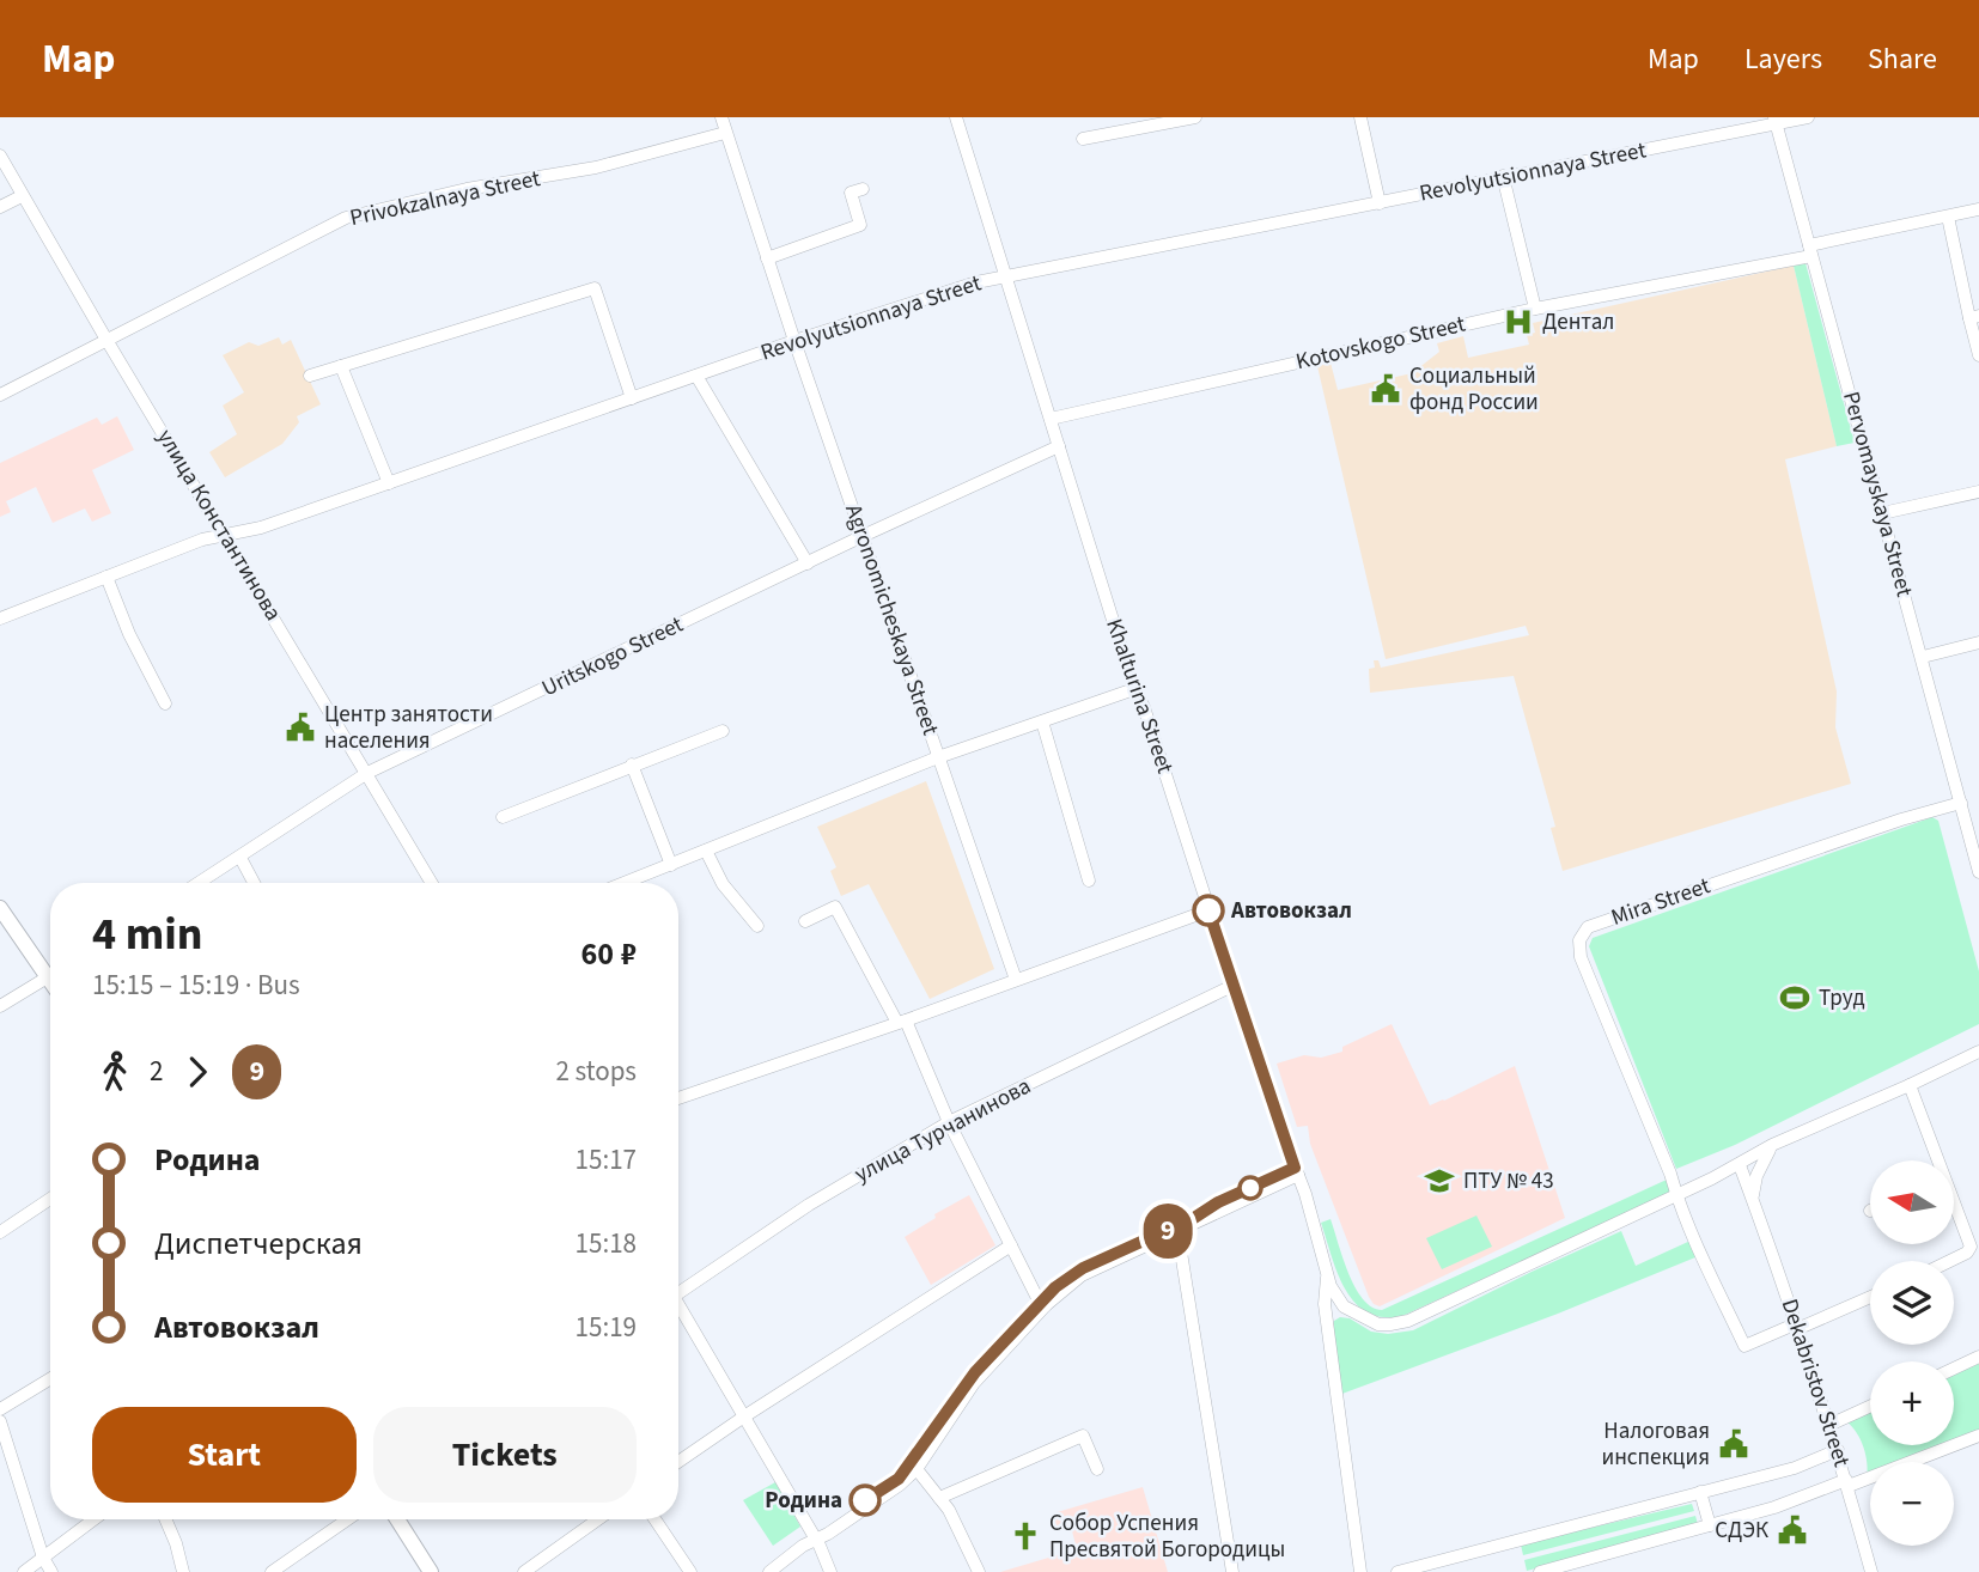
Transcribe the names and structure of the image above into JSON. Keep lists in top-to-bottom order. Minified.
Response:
{"streets":{"street":["Revolyutsionnaya Street","Privokzalnaya Street","Kotovskogo Street","Pervomayskaya Street","улица Константинова","Agronomicheskaya Street","Uritskogo Street","Khalturina Street","Mira Street","улица Турчанинова","Dekabristov Street"]},"crossings":[["Revolyutsionnaya Street","Pervomayskaya Street"],["Revolyutsionnaya Street","улица Константинова"],["Revolyutsionnaya Street","Agronomicheskaya Street"],["Revolyutsionnaya Street","Khalturina Street"],["Privokzalnaya Street","улица Константинова"],["Privokzalnaya Street","Agronomicheskaya Street"],["Kotovskogo Street","Pervomayskaya Street"],["Kotovskogo Street","Khalturina Street"],["Pervomayskaya Street","Mira Street"],["улица Константинова","Uritskogo Street"],["Agronomicheskaya Street","Uritskogo Street"],["Uritskogo Street","Khalturina Street"],["Khalturina Street","Mira Street"],["Khalturina Street","улица Турчанинова"],["Mira Street","Dekabristov Street"]],"places":{"hospital":["Дентал"],"public building":["Социальный фонд России","Центр занятости населения","Налоговая инспекция","СДЭК"],"other":["Автовокзал","Родина"],"sports":["Труд"],"school or university":["ПТУ № 43"],"church":["Собор Успения Пресвятой Богородицы"]},"lines":["bus line 9"],"north":"left","page":{"header":"Map","nav":["Map","Layers","Share"],"on_map":"9","heading":["4 min","15:15 – 15:19 · Bus","60 ₽"],"legs":["2","9","2 stops"],"list":[{"name":"Родина","value":"15:17"},{"name":"Диспетчерская","value":"15:18"},{"name":"Автовокзал","value":"15:19"}],"map_buttons":["+","−"],"buttons":["Start","Tickets"]}}
